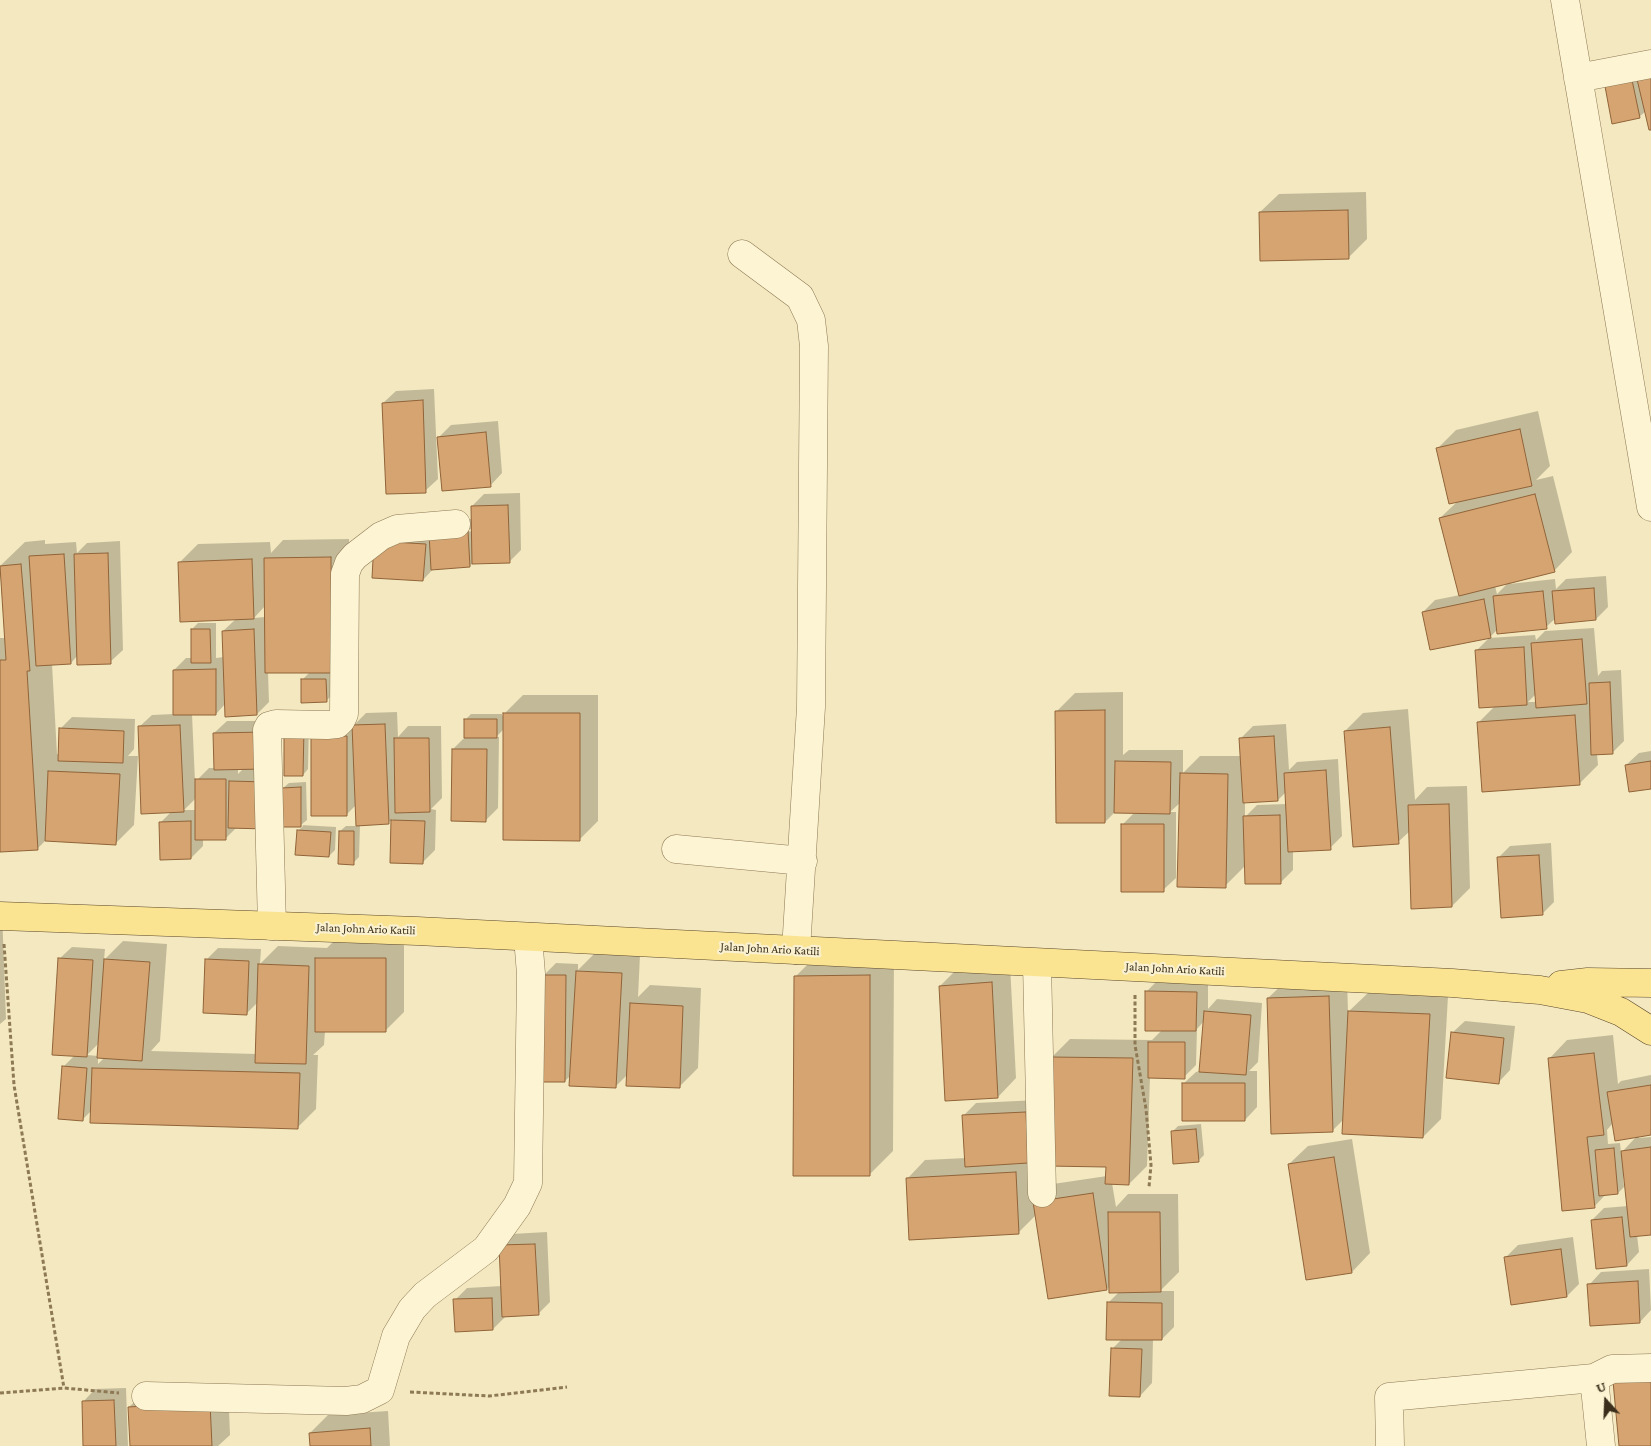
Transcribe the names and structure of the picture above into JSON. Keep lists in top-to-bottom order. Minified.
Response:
{"streets":{"main road":["Jalan John Ario Katili"]},"north":"top"}
